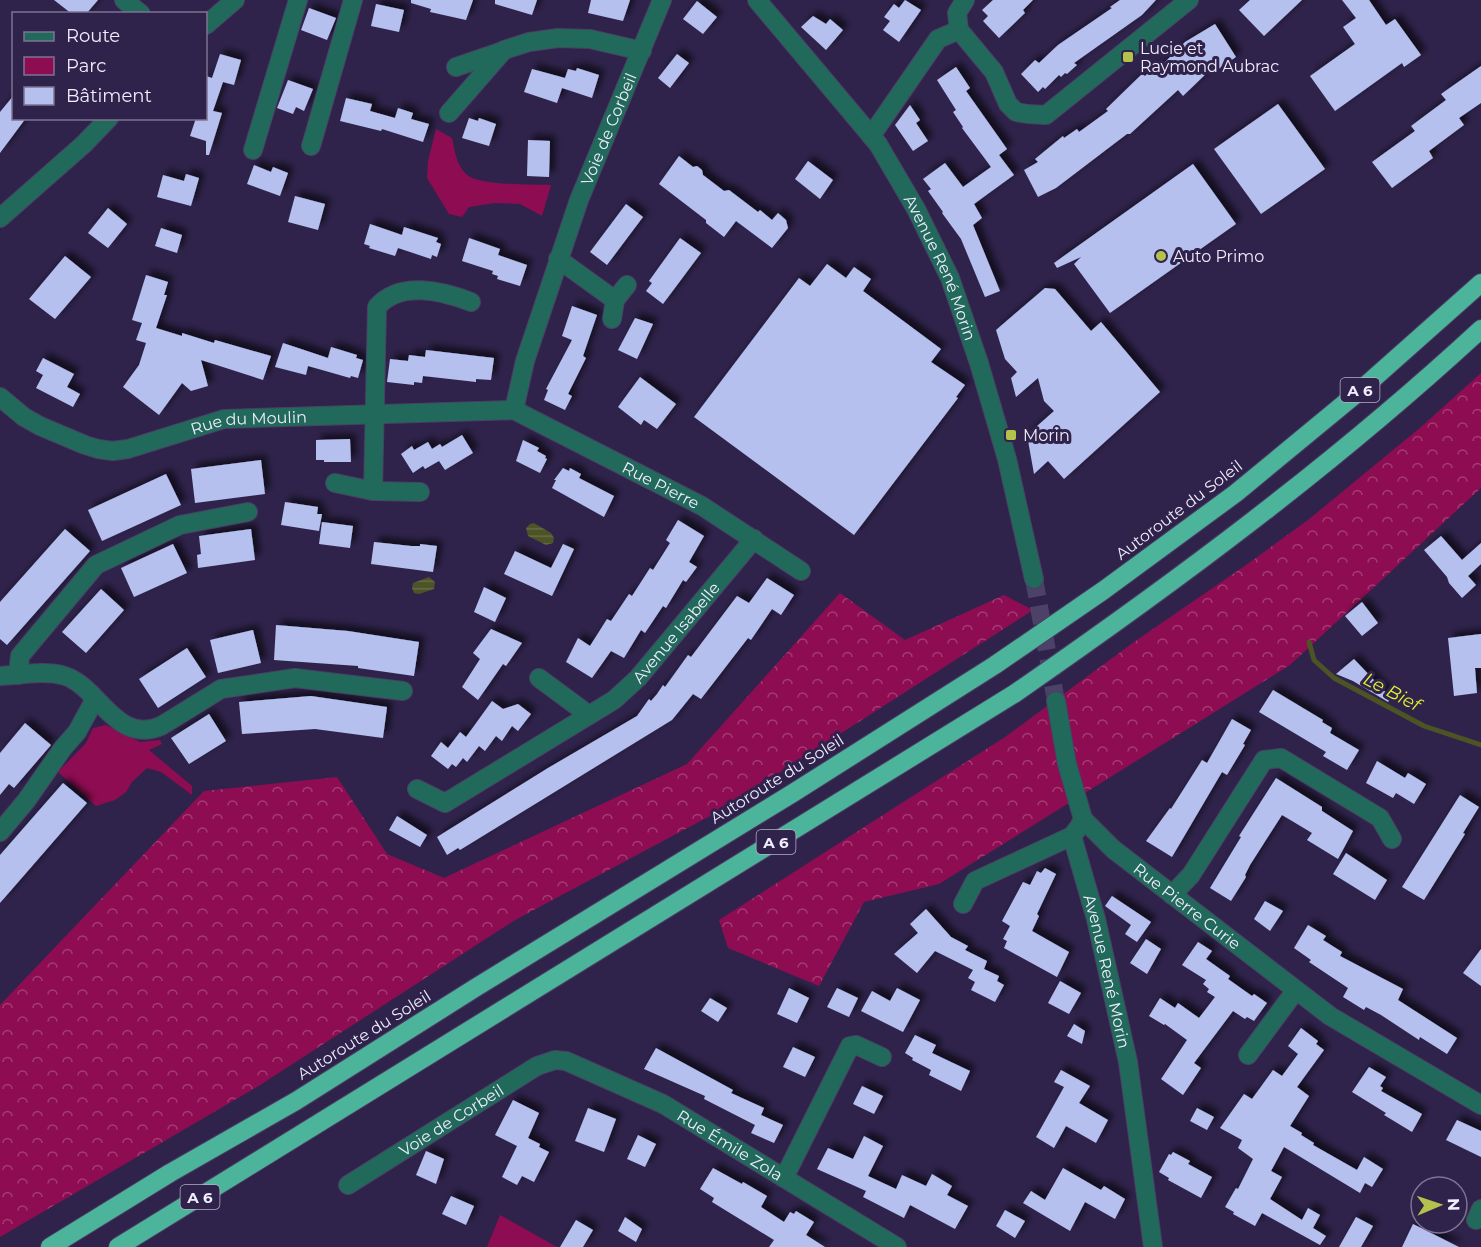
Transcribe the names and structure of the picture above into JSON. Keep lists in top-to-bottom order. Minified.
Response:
{"streets":{"highway":["A 6","Autoroute du Soleil"],"street":["Voie de Corbeil","Avenue René Morin","Rue du Moulin","Rue Pierre","Avenue Isabelle","Rue Pierre Curie","Rue Émile Zola"]},"crossings":[["Voie de Corbeil","Rue du Moulin"],["Voie de Corbeil","Rue Pierre"],["Voie de Corbeil","Rue Émile Zola"],["Rue du Moulin","Rue Pierre"],["Rue Pierre","Avenue Isabelle"]],"water":["Le Bief"],"places":{"transit":["Lucie et Raymond Aubrac","Morin"],"other":["Auto Primo"]},"legend":["Route","Parc","Bâtiment"],"north":"right"}
